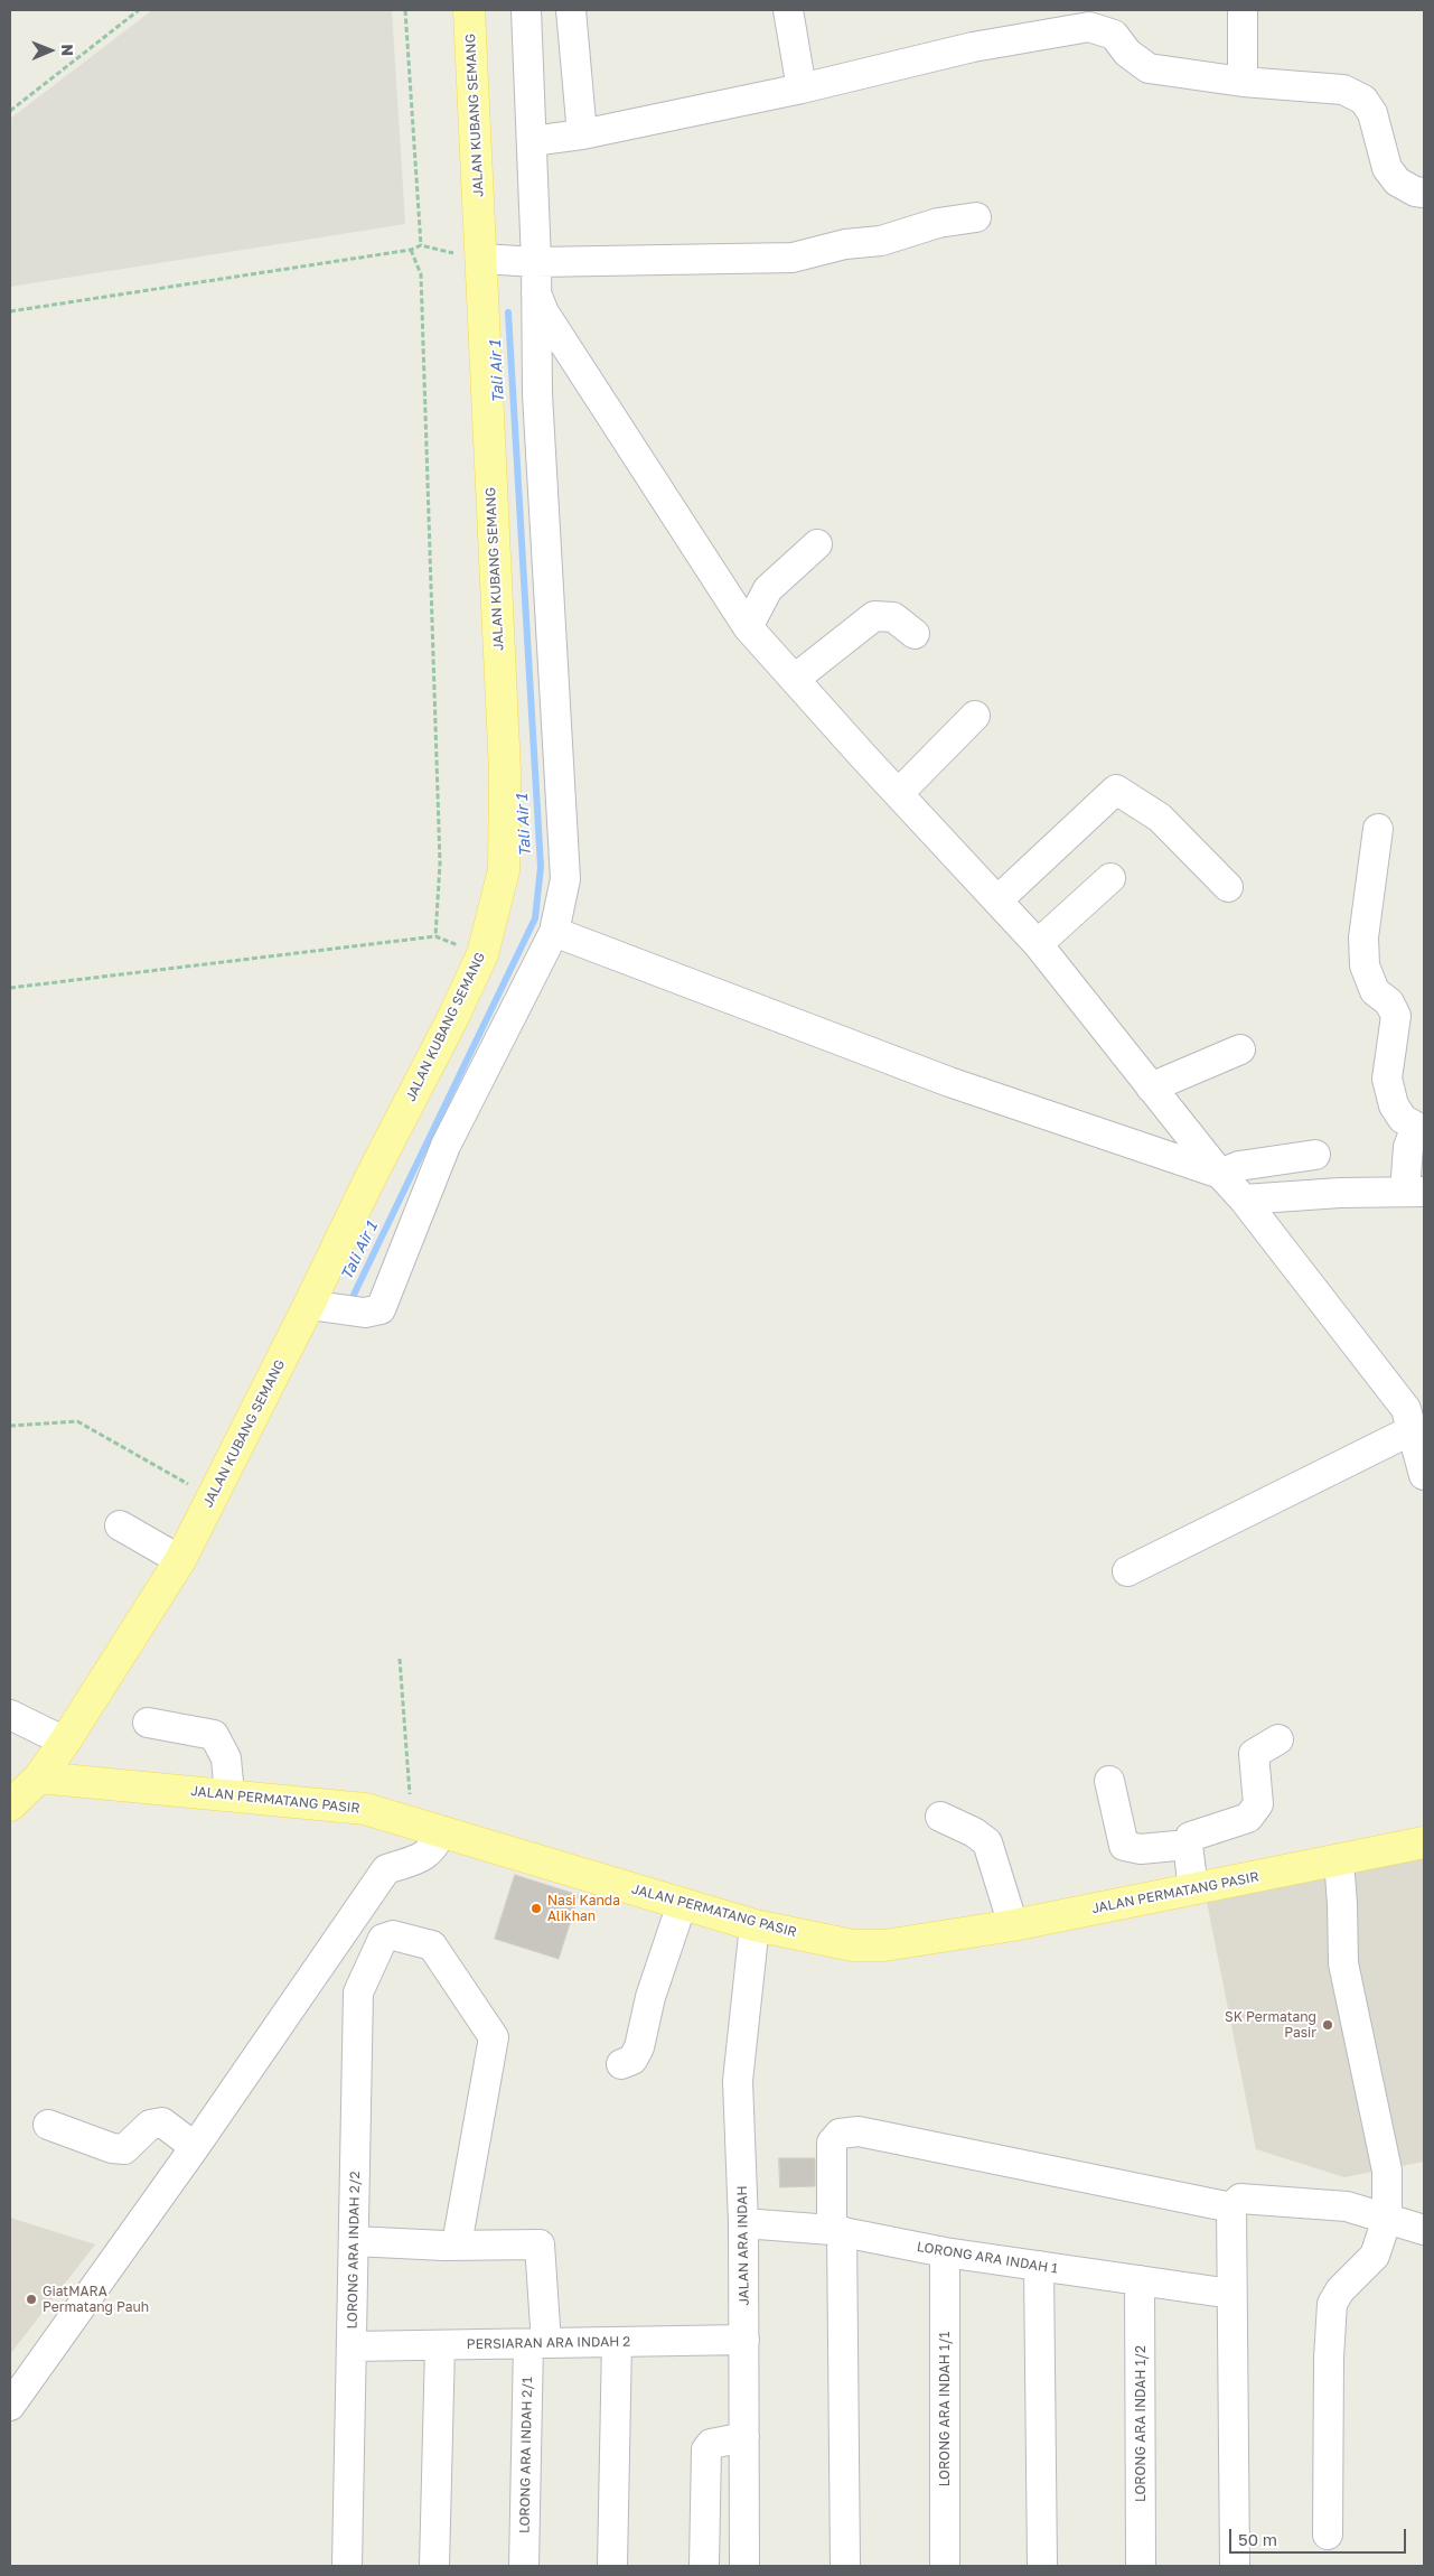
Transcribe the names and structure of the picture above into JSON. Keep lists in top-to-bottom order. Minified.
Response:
{"streets":{"main road":["JALAN KUBANG SEMANG","JALAN PERMATANG PASIR"],"street":["JALAN ARA INDAH","LORONG ARA INDAH 2/2","LORONG ARA INDAH 1","PERSIARAN ARA INDAH 2","LORONG ARA INDAH 1/1","LORONG ARA INDAH 1/2","LORONG ARA INDAH 2/1"]},"crossings":[["JALAN KUBANG SEMANG","JALAN PERMATANG PASIR"],["JALAN PERMATANG PASIR","JALAN ARA INDAH"],["JALAN ARA INDAH","LORONG ARA INDAH 1"],["JALAN ARA INDAH","PERSIARAN ARA INDAH 2"],["LORONG ARA INDAH 2/2","PERSIARAN ARA INDAH 2"],["LORONG ARA INDAH 2/2","LORONG ARA INDAH 2/1"],["LORONG ARA INDAH 1","LORONG ARA INDAH 1/1"],["LORONG ARA INDAH 1","LORONG ARA INDAH 1/2"],["PERSIARAN ARA INDAH 2","LORONG ARA INDAH 2/1"]],"water":["Tali Air 1"],"places":["Nasi Kanda Alikhan","SK Permatang Pasir","GiatMARA Permatang Pauh"],"scale_bar":"50 m","north":"right"}
